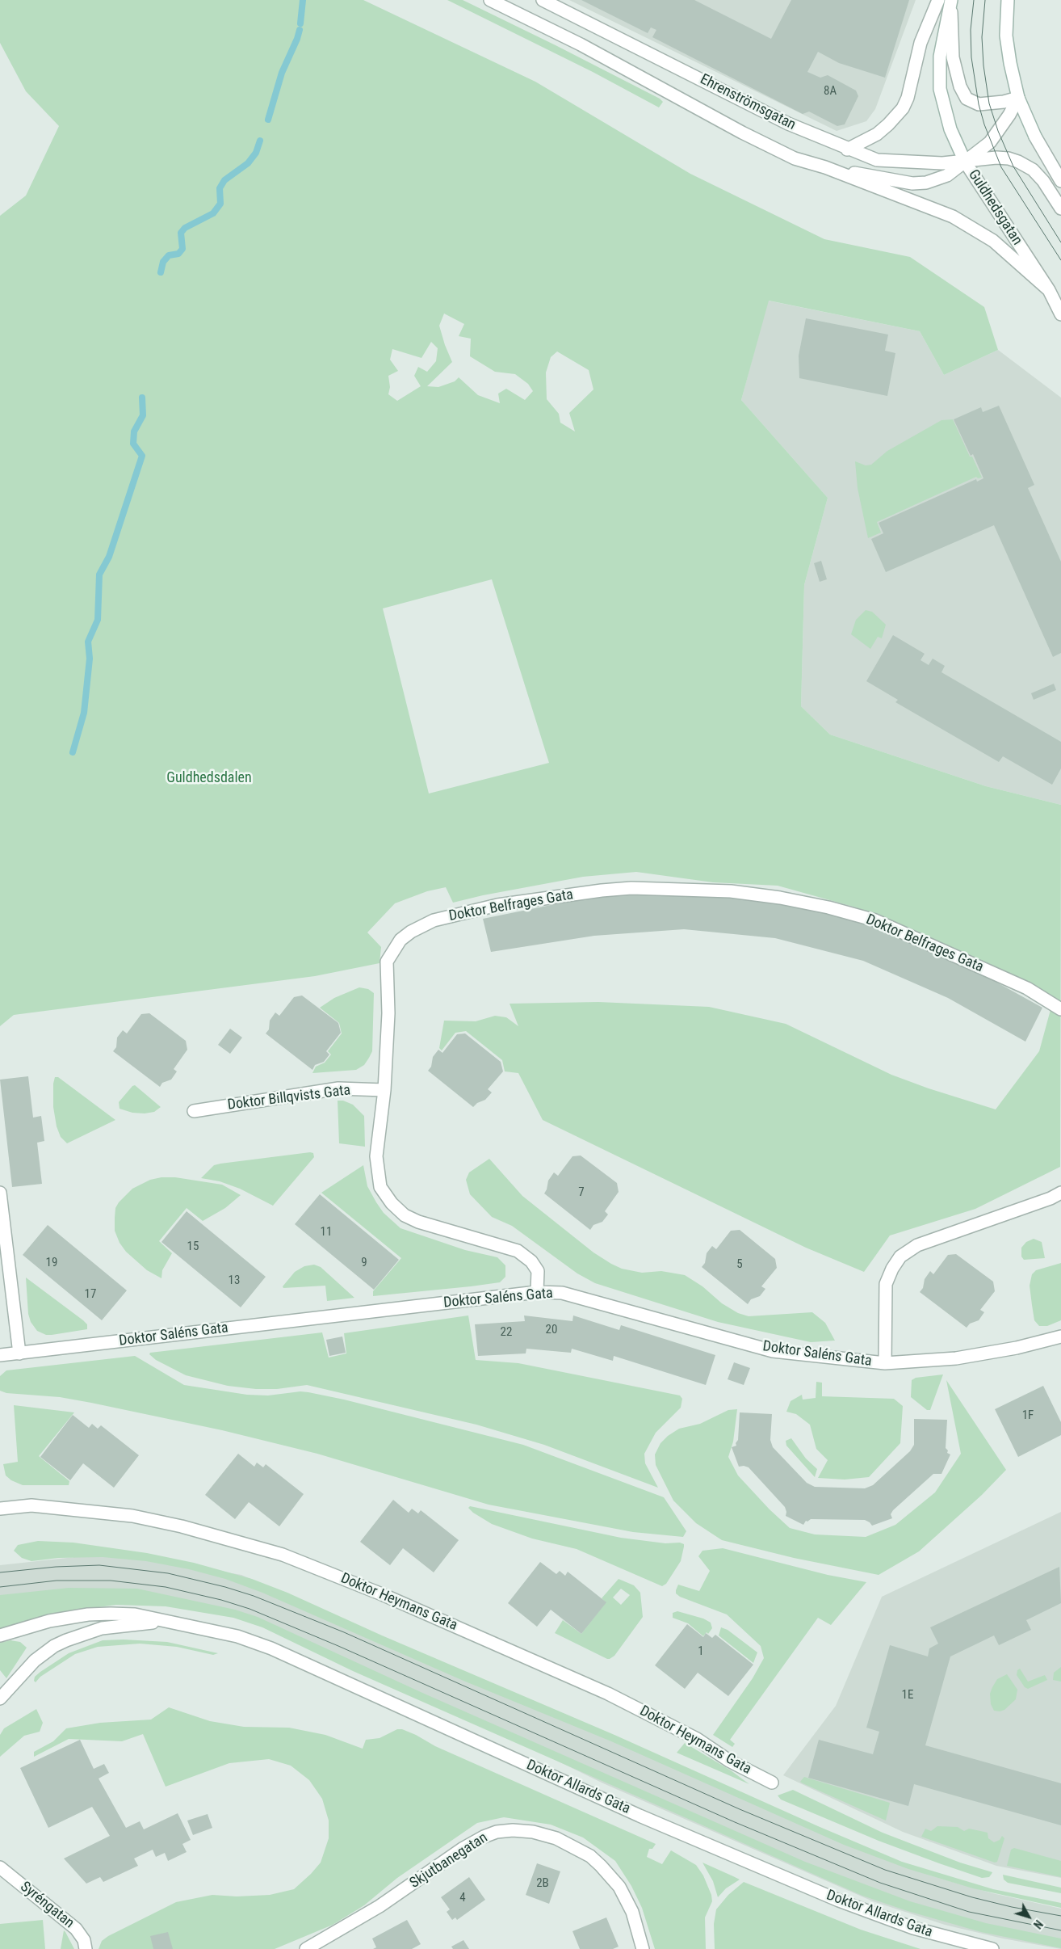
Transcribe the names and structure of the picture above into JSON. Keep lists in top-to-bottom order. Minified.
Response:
{"streets":{"street":["Ehrenströmsgatan","Guldhedsgatan","Doktor Belfrages Gata","Doktor Billqvists Gata","Doktor Saléns Gata","Doktor Heymans Gata","Doktor Allards Gata","Skjutbanegatan","Syréngatan"]},"crossings":[["Ehrenströmsgatan","Guldhedsgatan"],["Doktor Belfrages Gata","Doktor Billqvists Gata"],["Doktor Belfrages Gata","Doktor Saléns Gata"]],"parks":["Guldhedsdalen"],"house_numbers":["8A","7","11","15","19","9","5","13","17","20","22","1F","1","1E","2B","4"],"north":"bottom right"}
